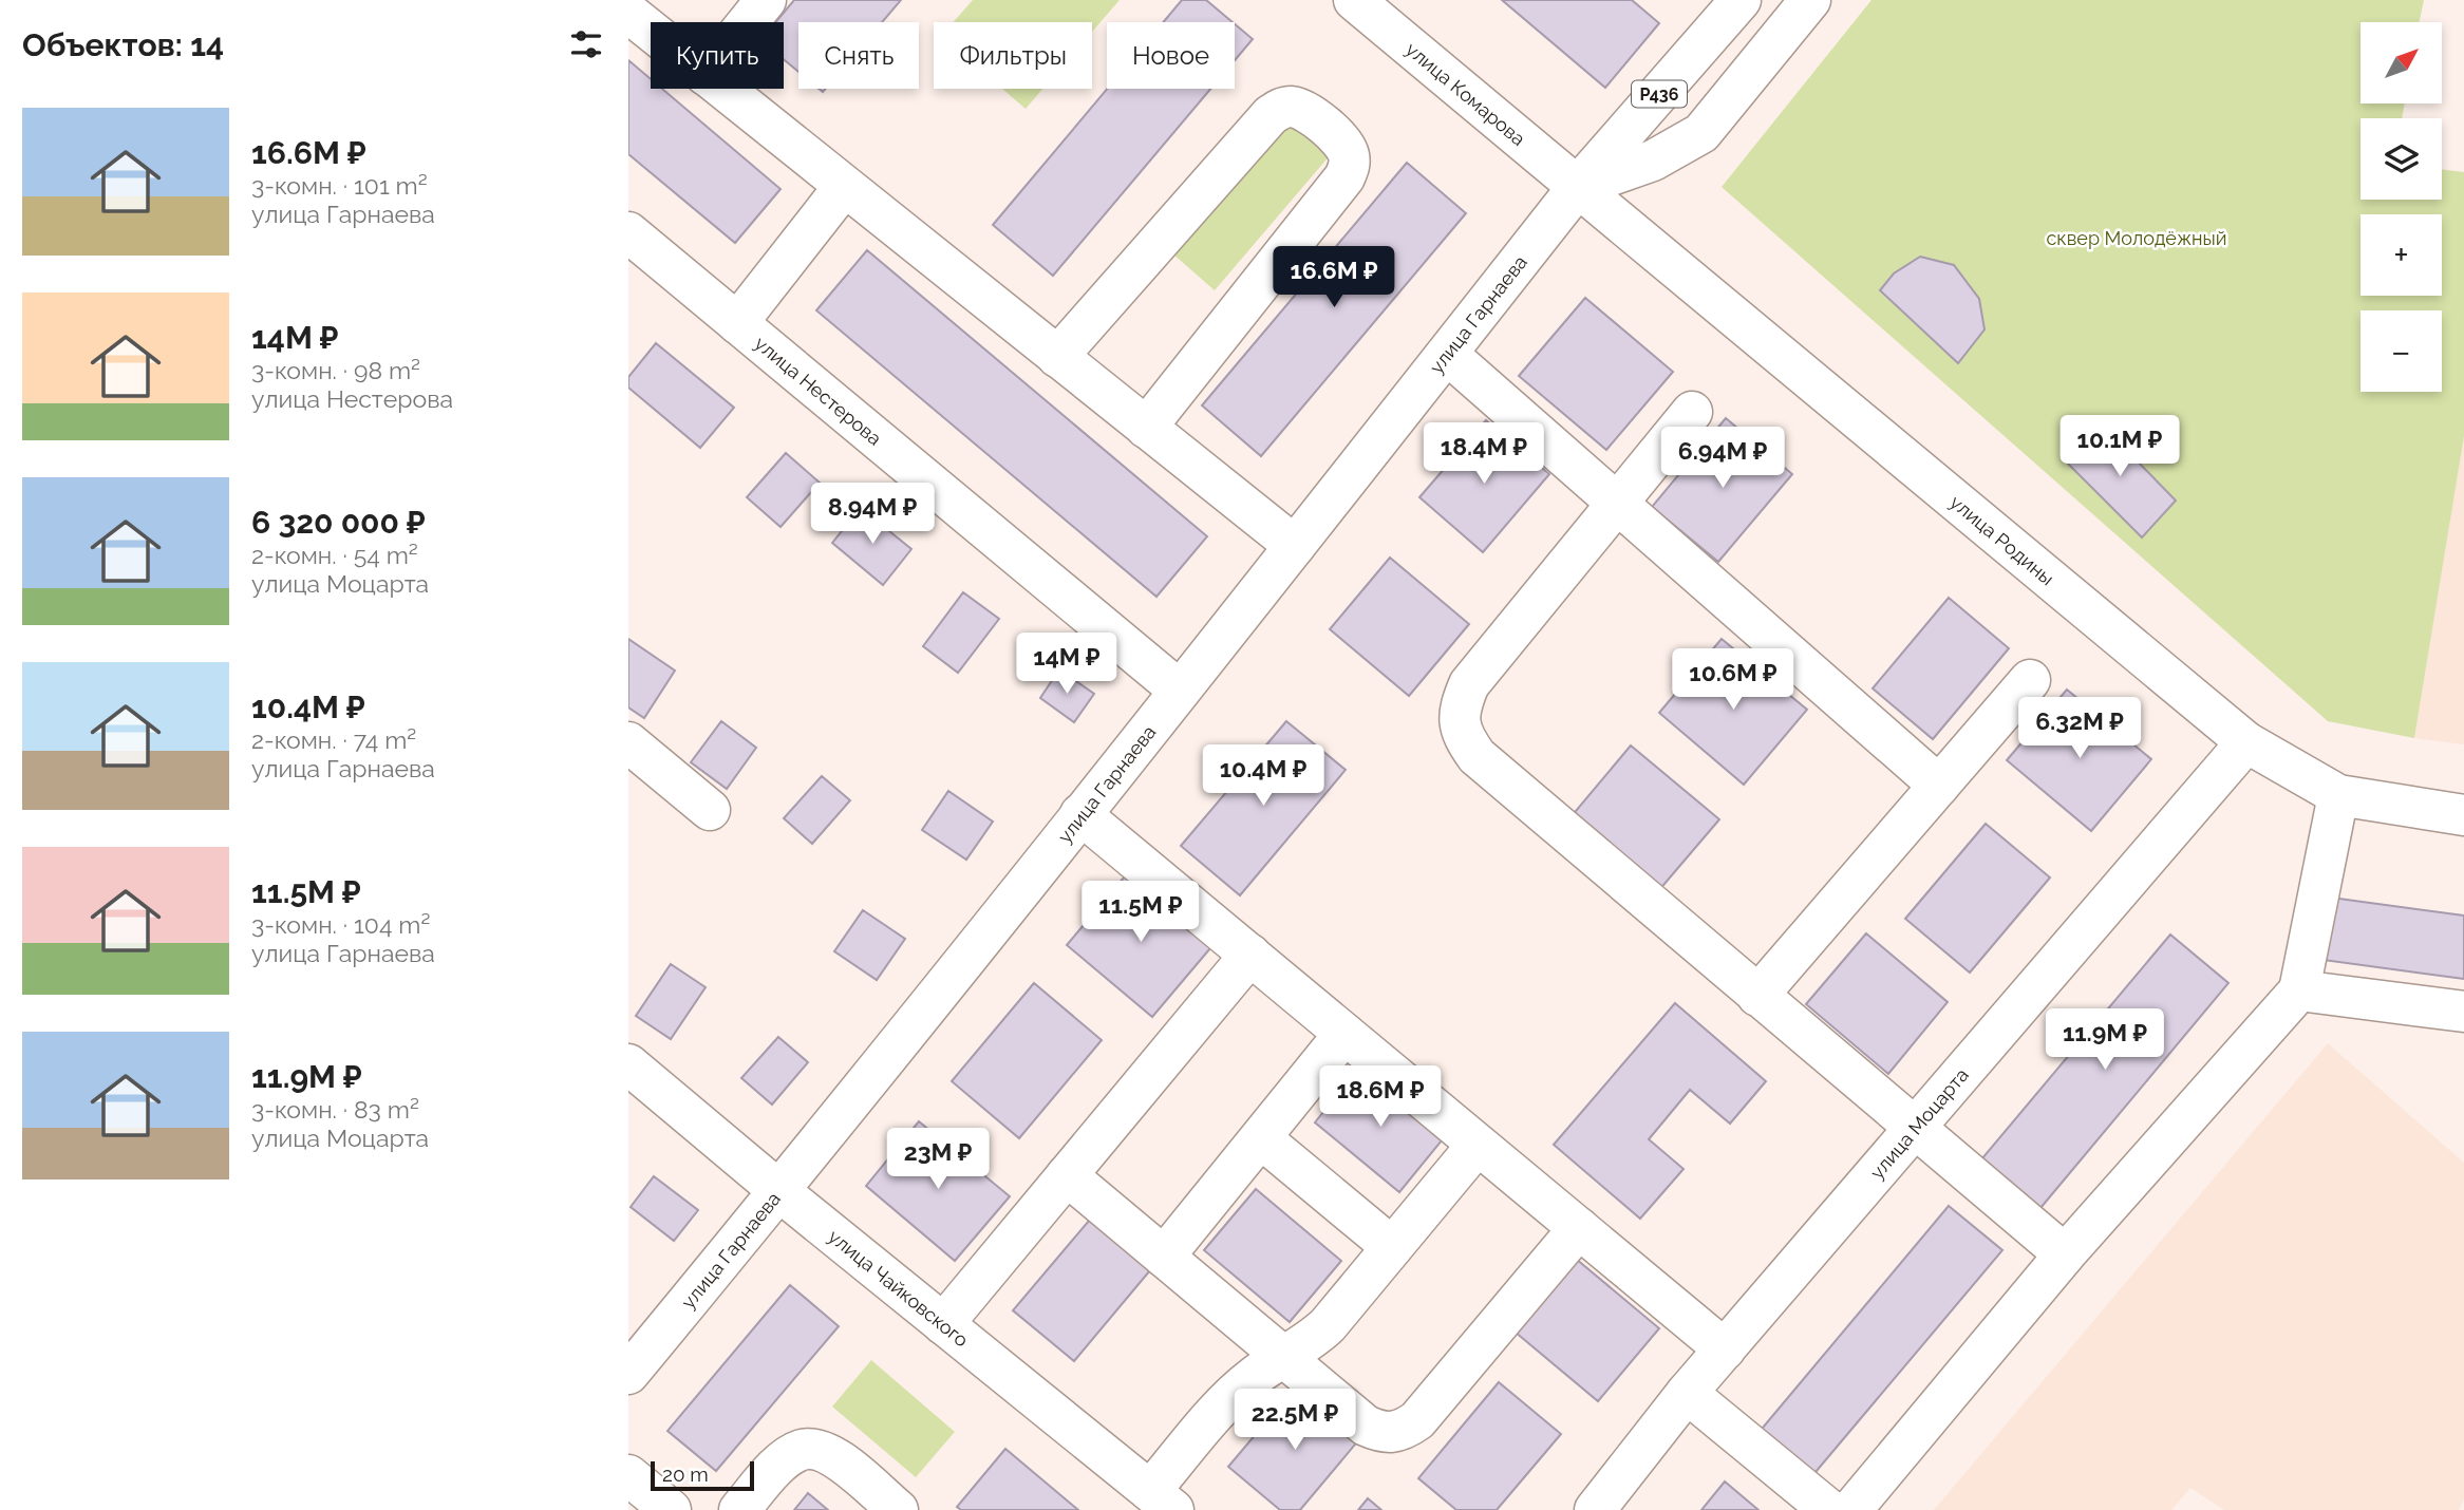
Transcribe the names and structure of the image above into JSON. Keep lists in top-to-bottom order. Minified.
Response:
{"streets":{"street":["улица Комарова","P436","улица Гарнаева","улица Нестерова","улица Родины","улица Моцарта","улица Чайковского"]},"crossings":[["улица Комарова","улица Гарнаева"],["улица Комарова","улица Родины"],["улица Гарнаева","улица Нестерова"],["улица Гарнаева","улица Родины"],["улица Гарнаева","улица Чайковского"],["улица Родины","улица Моцарта"]],"parks":["сквер Молодёжный"],"scale_bar":"20 m","north":"top right","page":{"heading":"Объектов: 14","map_buttons":["+","−"],"chip":["Купить","Снять","Фильтры","Новое"],"list":[{"name":"16.6M ₽","note":"3-комн. · 101 m² · улица Гарнаева"},{"name":"14M ₽","note":"3-комн. · 98 m² · улица Нестерова"},{"name":"6 320 000 ₽","note":"2-комн. · 54 m² · улица Моцарта"},{"name":"10.4M ₽","note":"2-комн. · 74 m² · улица Гарнаева"},{"name":"11.5M ₽","note":"3-комн. · 104 m² · улица Гарнаева"},{"name":"11.9M ₽","note":"3-комн. · 83 m² · улица Моцарта"}],"price":["16.6M ₽","10.1M ₽","18.4M ₽","6.94M ₽","8.94M ₽","14M ₽","10.6M ₽","6.32M ₽","10.4M ₽","11.5M ₽","11.9M ₽","18.6M ₽","23M ₽","22.5M ₽"],"scale":"20 m"}}
